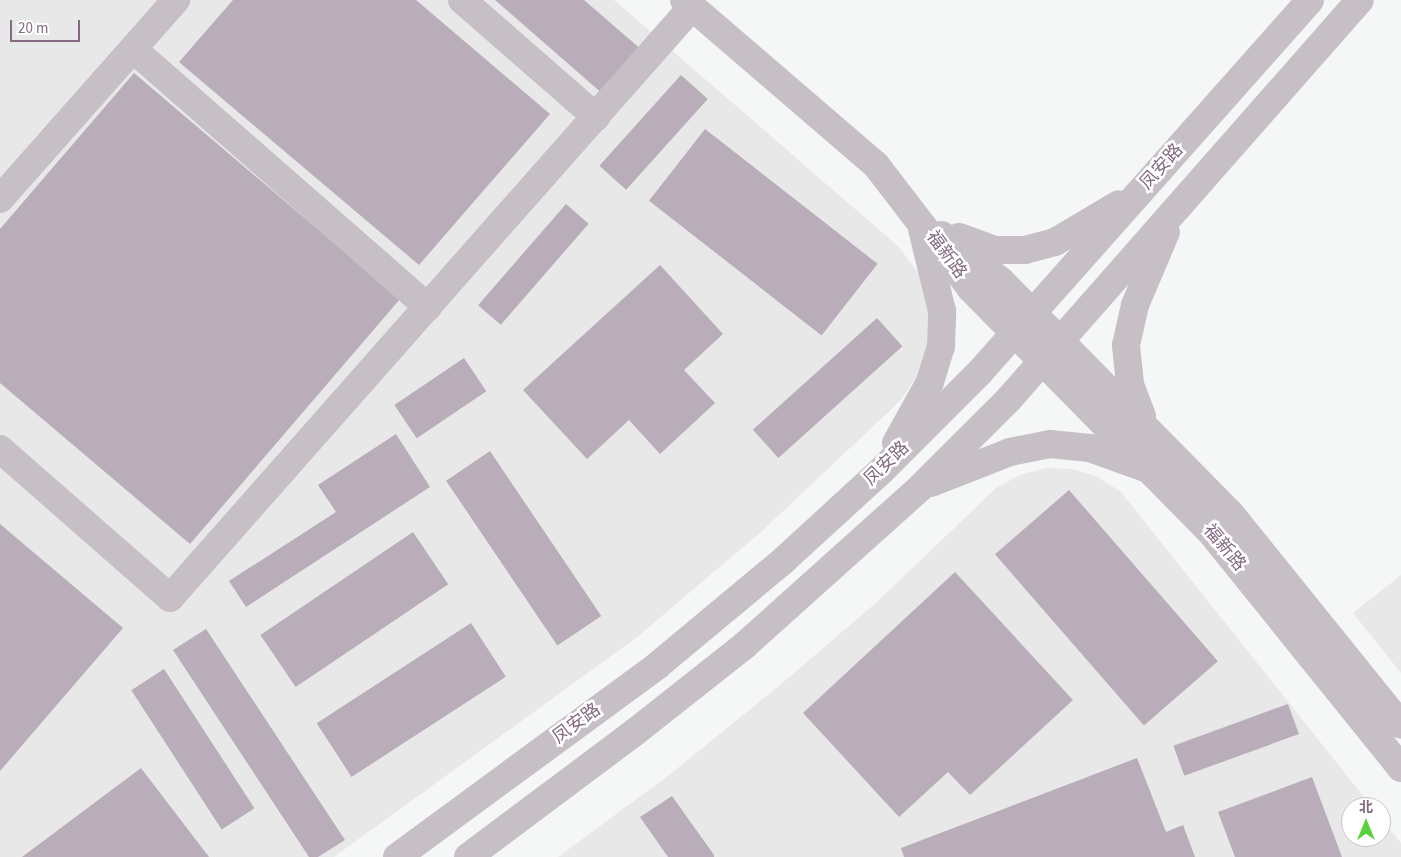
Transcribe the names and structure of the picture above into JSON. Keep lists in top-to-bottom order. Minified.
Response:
{"streets":{"street":["凤安路","福新路"]},"crossings":[["凤安路","福新路"]],"scale_bar":"20 m","north":"top"}
